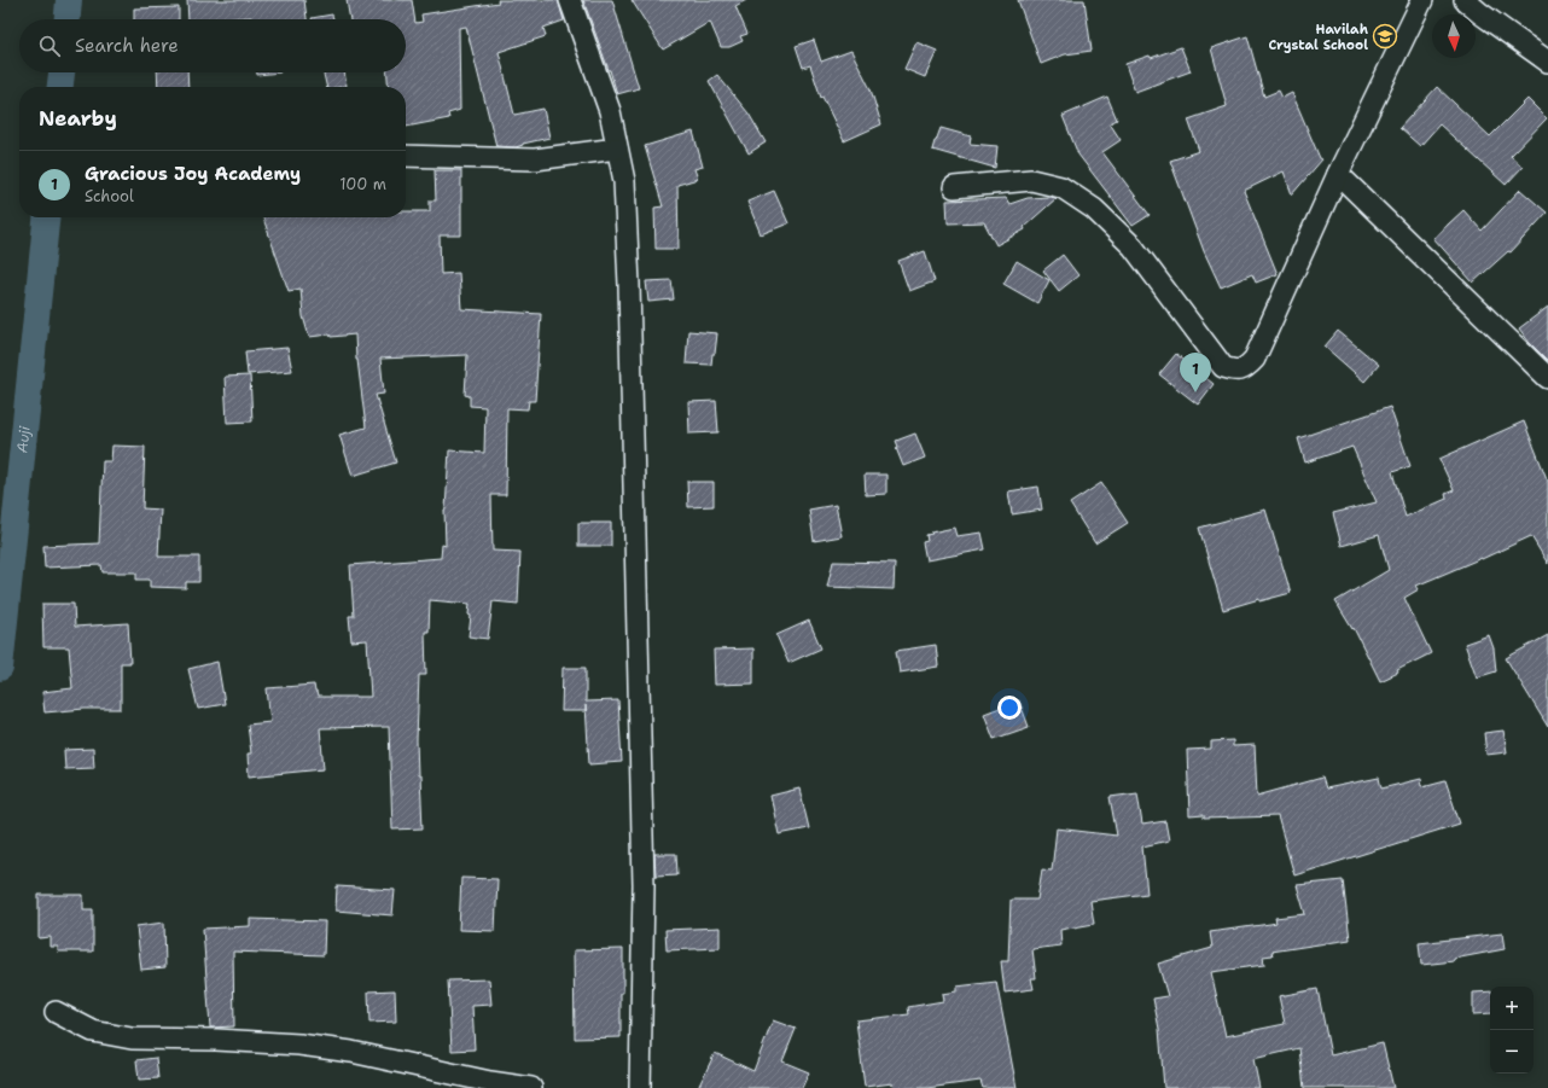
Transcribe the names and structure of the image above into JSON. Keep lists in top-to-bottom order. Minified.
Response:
{"water":["Auji"],"places":{"school or university":["Havilah Crystal School"]},"north":"bottom","page":{"search":"Search here","heading":"Nearby","list":[{"mark":"1","name":"Gracious Joy Academy","note":"School","value":"100 m"}],"pins":"1","map_buttons":["+","−"]}}
